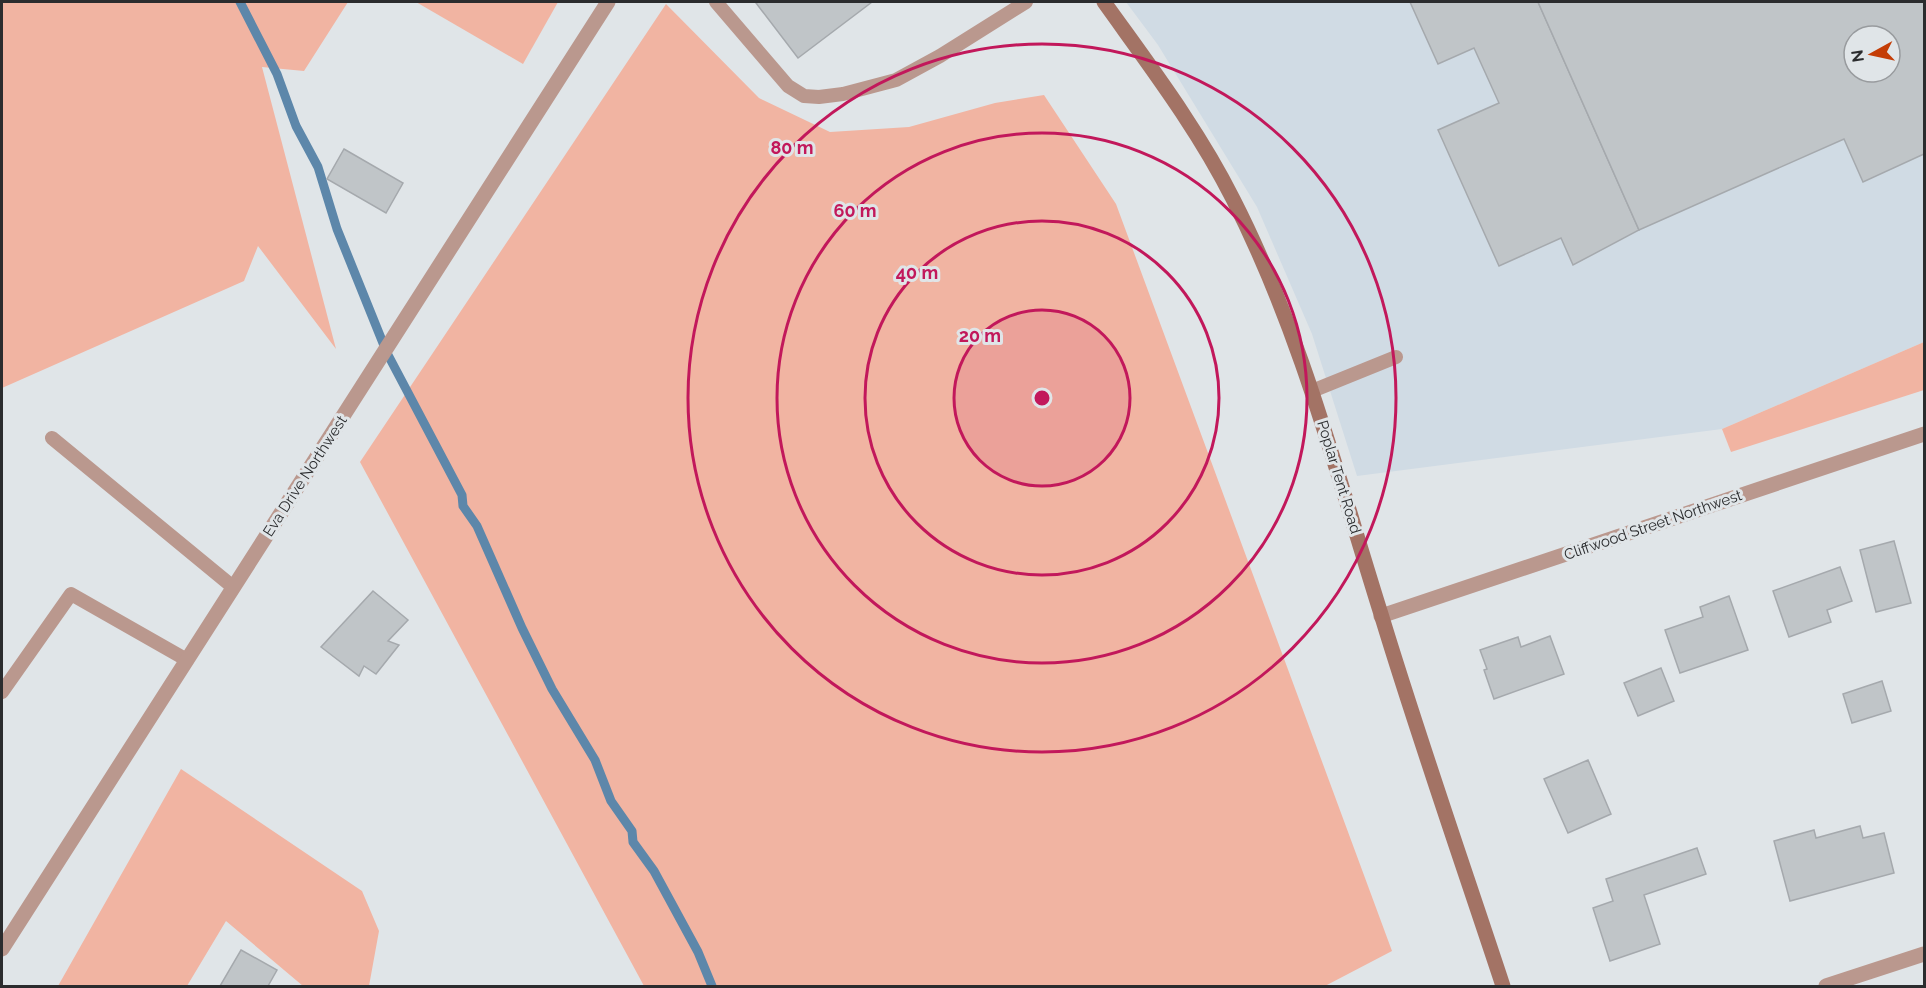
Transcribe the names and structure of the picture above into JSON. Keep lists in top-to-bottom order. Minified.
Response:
{"streets":{"main road":["Poplar Tent Road"],"street":["Eva Drive Northwest","Cliffwood Street Northwest"]},"crossings":[["Poplar Tent Road","Cliffwood Street Northwest"]],"north":"left","rings":["80 m","60 m","40 m","20 m"]}
